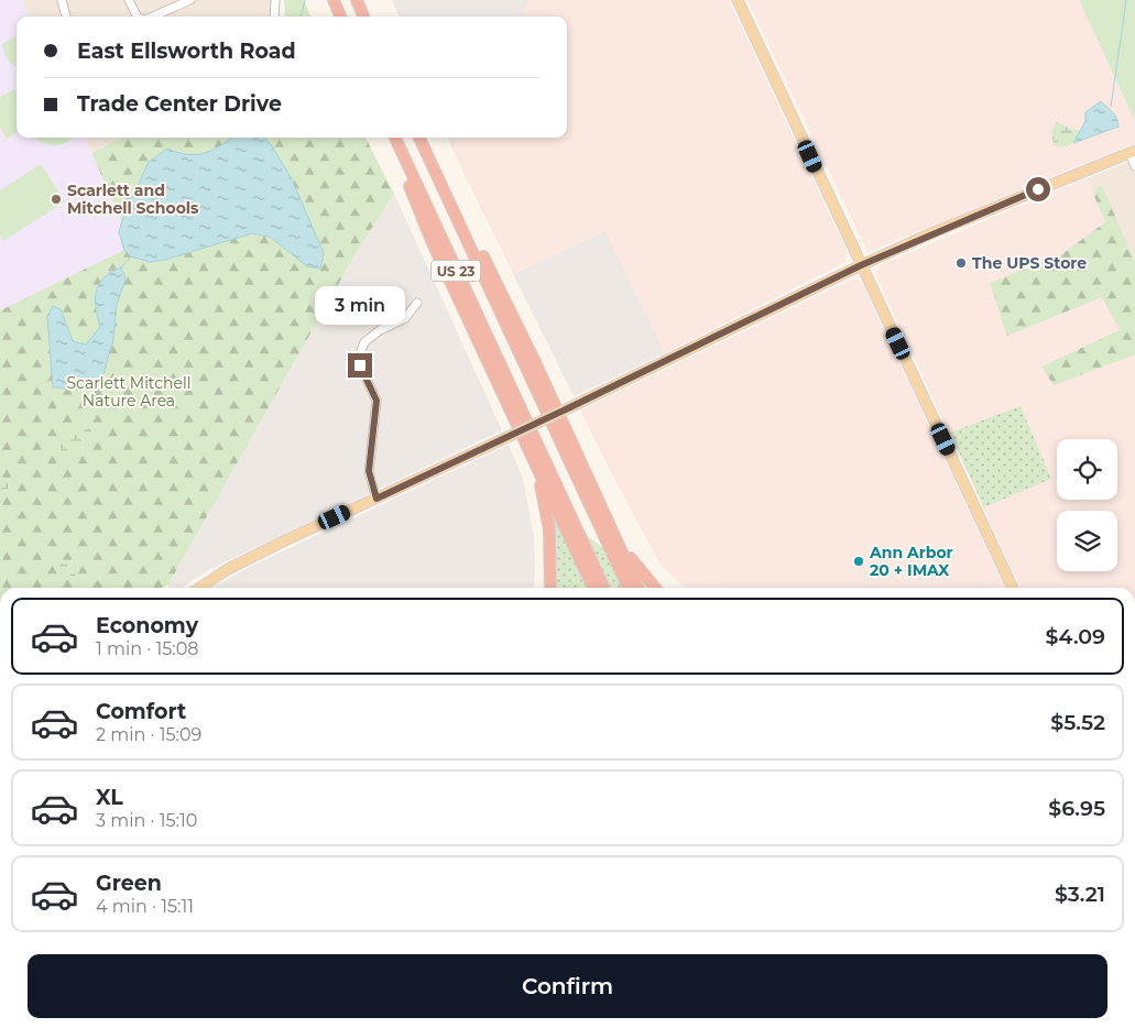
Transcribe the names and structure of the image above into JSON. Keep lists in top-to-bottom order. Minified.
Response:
{"streets":{"highway":["US 23"]},"parks":["Scarlett Mitchell Nature Area"],"places":["Scarlett and Mitchell Schools","The UPS Store","Ann Arbor 20 + IMAX"],"page":{"banner":["East Ellsworth Road","Trade Center Drive"],"bubble":"3 min","list":[{"name":"Economy","note":"1 min · 15:08","value":"$4.09"},{"name":"Comfort","note":"2 min · 15:09","value":"$5.52"},{"name":"XL","note":"3 min · 15:10","value":"$6.95"},{"name":"Green","note":"4 min · 15:11","value":"$3.21"}],"buttons":"Confirm"}}
